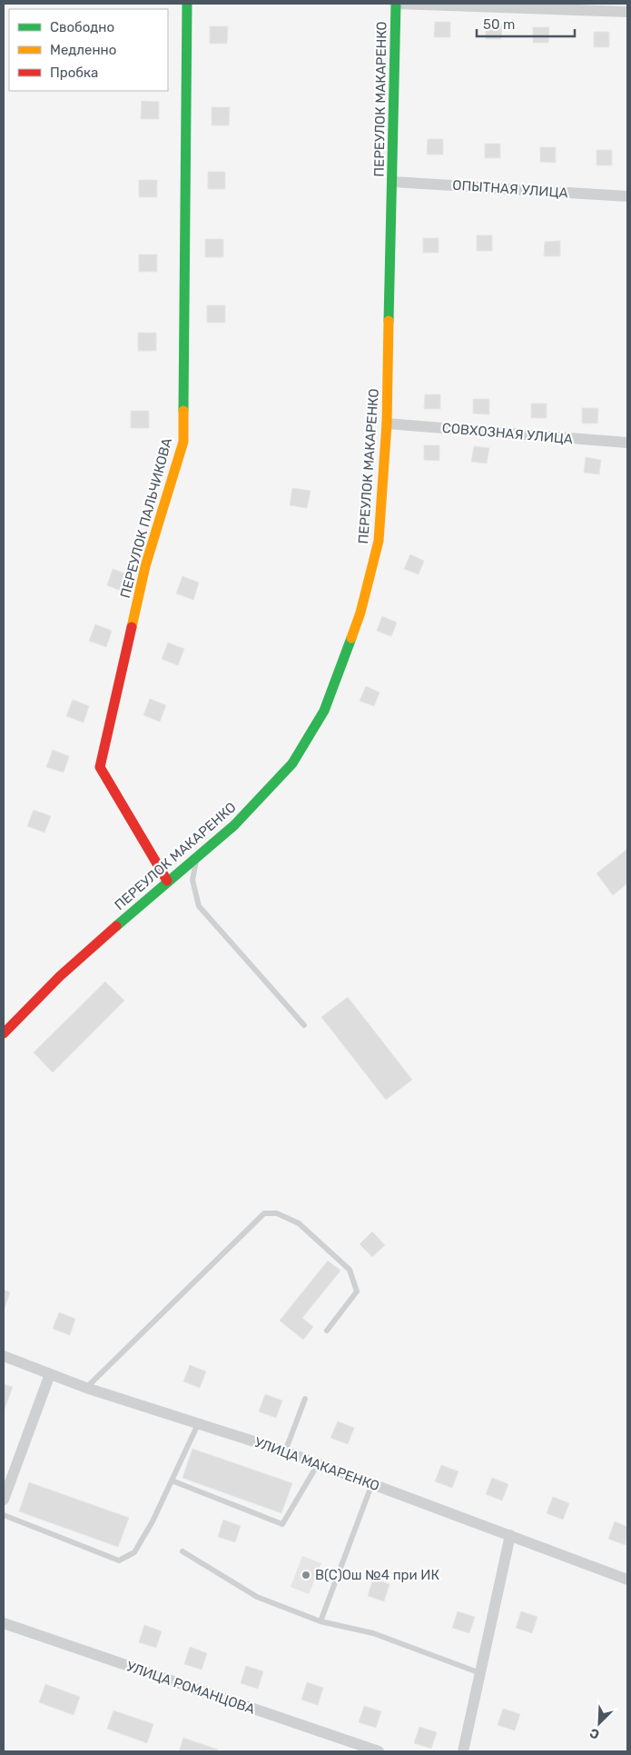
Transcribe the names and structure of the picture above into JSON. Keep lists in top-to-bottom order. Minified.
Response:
{"streets":{"street":["ПЕРЕУЛОК МАКАРЕНКО","ОПЫТНАЯ УЛИЦА","СОВХОЗНАЯ УЛИЦА","ПЕРЕУЛОК ПАЛЬЧИКОВА","УЛИЦА МАКАРЕНКО","УЛИЦА РОМАНЦОВА"]},"crossings":[["ПЕРЕУЛОК МАКАРЕНКО","ОПЫТНАЯ УЛИЦА"],["ПЕРЕУЛОК МАКАРЕНКО","СОВХОЗНАЯ УЛИЦА"],["ПЕРЕУЛОК МАКАРЕНКО","ПЕРЕУЛОК ПАЛЬЧИКОВА"]],"places":["В(С)Ош №4 при ИК"],"legend":["Свободно","Медленно","Пробка"],"scale_bar":"50 m","north":"bottom left"}
